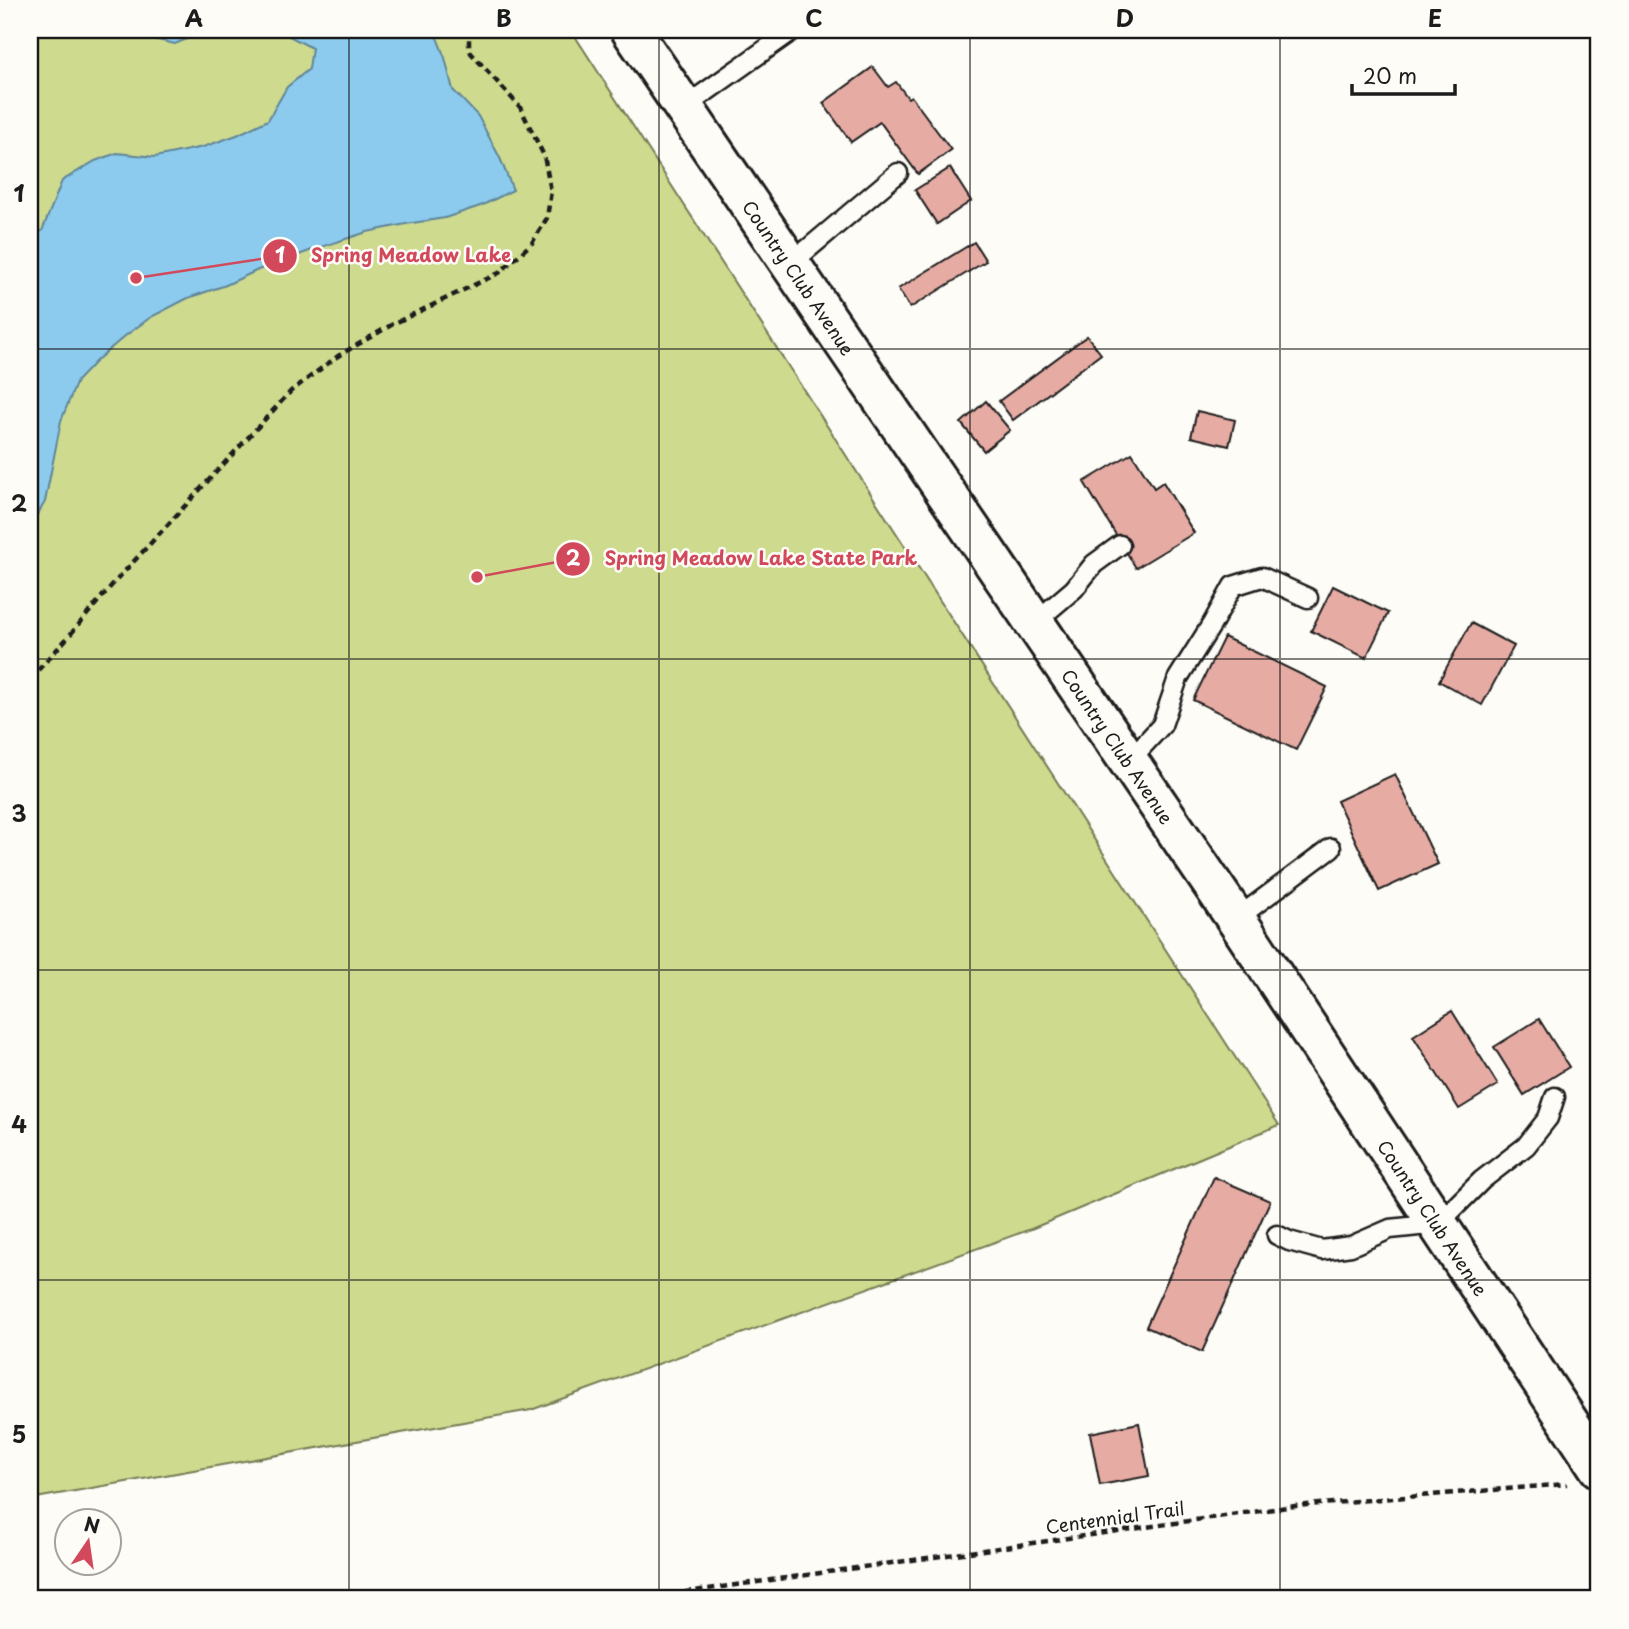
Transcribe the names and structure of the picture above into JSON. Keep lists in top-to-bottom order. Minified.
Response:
{"streets":{"street":["Country Club Avenue"],"path":["Centennial Trail"]},"crossings":[["Country Club Avenue","Centennial Trail"]],"places":["Spring Meadow Lake","Spring Meadow Lake State Park"],"scale_bar":"20 m","north":"top","grid":{"columns":["A","B","C","D","E"],"rows":["1","2","3","4","5"]}}
